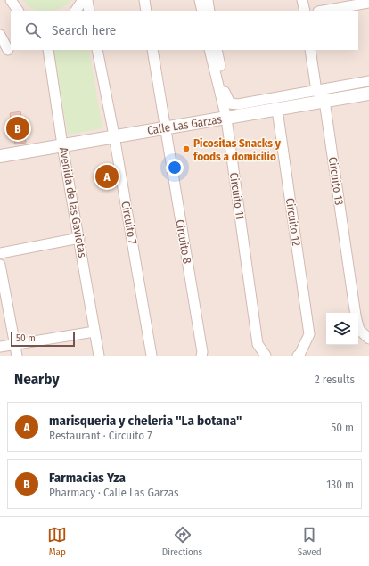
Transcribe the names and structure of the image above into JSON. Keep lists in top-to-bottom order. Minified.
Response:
{"streets":{"street":["Calle Las Garzas","Circuito 13","Circuito 11","Avenida de las Gaviotas","Circuito 12","Circuito 7","Circuito 8"]},"crossings":[["Calle Las Garzas","Circuito 13"],["Calle Las Garzas","Circuito 11"],["Calle Las Garzas","Avenida de las Gaviotas"],["Calle Las Garzas","Circuito 12"],["Calle Las Garzas","Circuito 7"],["Calle Las Garzas","Circuito 8"]],"places":["Picositas Snacks y foods a domicilio"],"scale_bar":"50 m","page":{"search":"Search here","pins":["B","A"],"scale":"50 m","heading":["Nearby","2 results"],"list":[{"mark":"A","name":"marisqueria y cheleria \"La botana\"","note":"Restaurant · Circuito 7","value":"50 m"},{"mark":"B","name":"Farmacias Yza","note":"Pharmacy · Calle Las Garzas","value":"130 m"}],"nav":["Map","Directions","Saved"]}}
